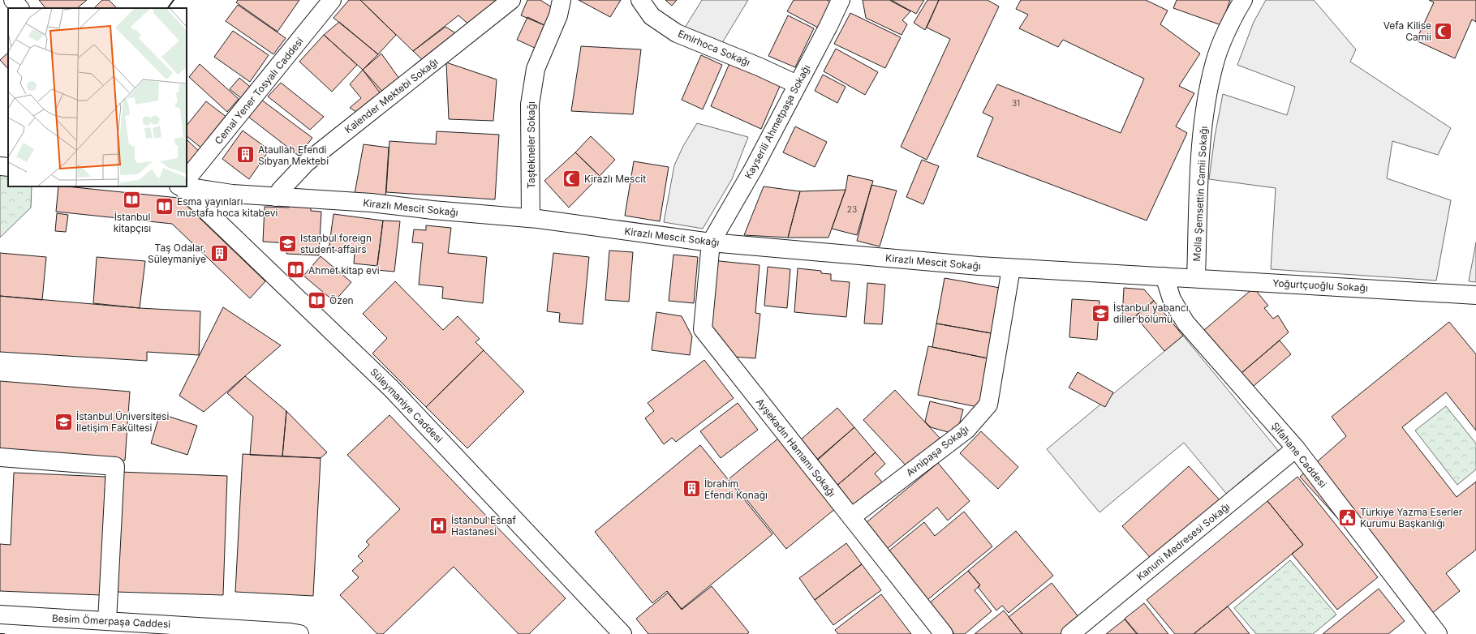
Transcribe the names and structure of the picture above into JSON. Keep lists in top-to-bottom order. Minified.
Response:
{"streets":{"street":["Emirhoca Sokağı","Cemal Yener Tosyalı Caddesi","Kalender Mektebi Sokağı","Kayserili Ahmetpaşa Sokağı","Taştekneler Sokağı","Molla Şemsettin Camii Sokağı","Kirazlı Mescit Sokağı","Yoğurtçuoğlu Sokağı","Süleymaniye Caddesi","Ayşekadın Hamamı Sokağı","Avnipaşa Sokağı","Şifahane Caddesi","Kanuni Medresesi Sokağı","Besim Ömerpaşa Caddesi"]},"crossings":[["Emirhoca Sokağı","Kayserili Ahmetpaşa Sokağı"],["Kalender Mektebi Sokağı","Kirazlı Mescit Sokağı"],["Kayserili Ahmetpaşa Sokağı","Kirazlı Mescit Sokağı"],["Kayserili Ahmetpaşa Sokağı","Ayşekadın Hamamı Sokağı"],["Taştekneler Sokağı","Kirazlı Mescit Sokağı"],["Molla Şemsettin Camii Sokağı","Yoğurtçuoğlu Sokağı"],["Kirazlı Mescit Sokağı","Yoğurtçuoğlu Sokağı"],["Kirazlı Mescit Sokağı","Ayşekadın Hamamı Sokağı"],["Kirazlı Mescit Sokağı","Avnipaşa Sokağı"],["Kirazlı Mescit Sokağı","Şifahane Caddesi"],["Yoğurtçuoğlu Sokağı","Şifahane Caddesi"],["Ayşekadın Hamamı Sokağı","Avnipaşa Sokağı"],["Şifahane Caddesi","Kanuni Medresesi Sokağı"]],"places":{"mosque":["Vefa Kilise Camii","Kirazlı Mescit"],"building":["Ataullah Efendi Sıbyan Mektebi","Taş Odalar, Süleymaniye","İbrahim Efendi Konağı"],"library":["İstanbul kitapçısı","Esma yayınları mustafa hoca kitabevi","Ahmet kitap evi","Özen"],"school or university":["Istanbul foreign student affairs","İstanbul yabancı diller bölümü","İstanbul Üniversitesi İletişim Fakültesi"],"public building":["Türkiye Yazma Eserler Kurumu Başkanlığı"],"hospital":["İstanbul Esnaf Hastanesi"]},"house_numbers":["31","23"]}
